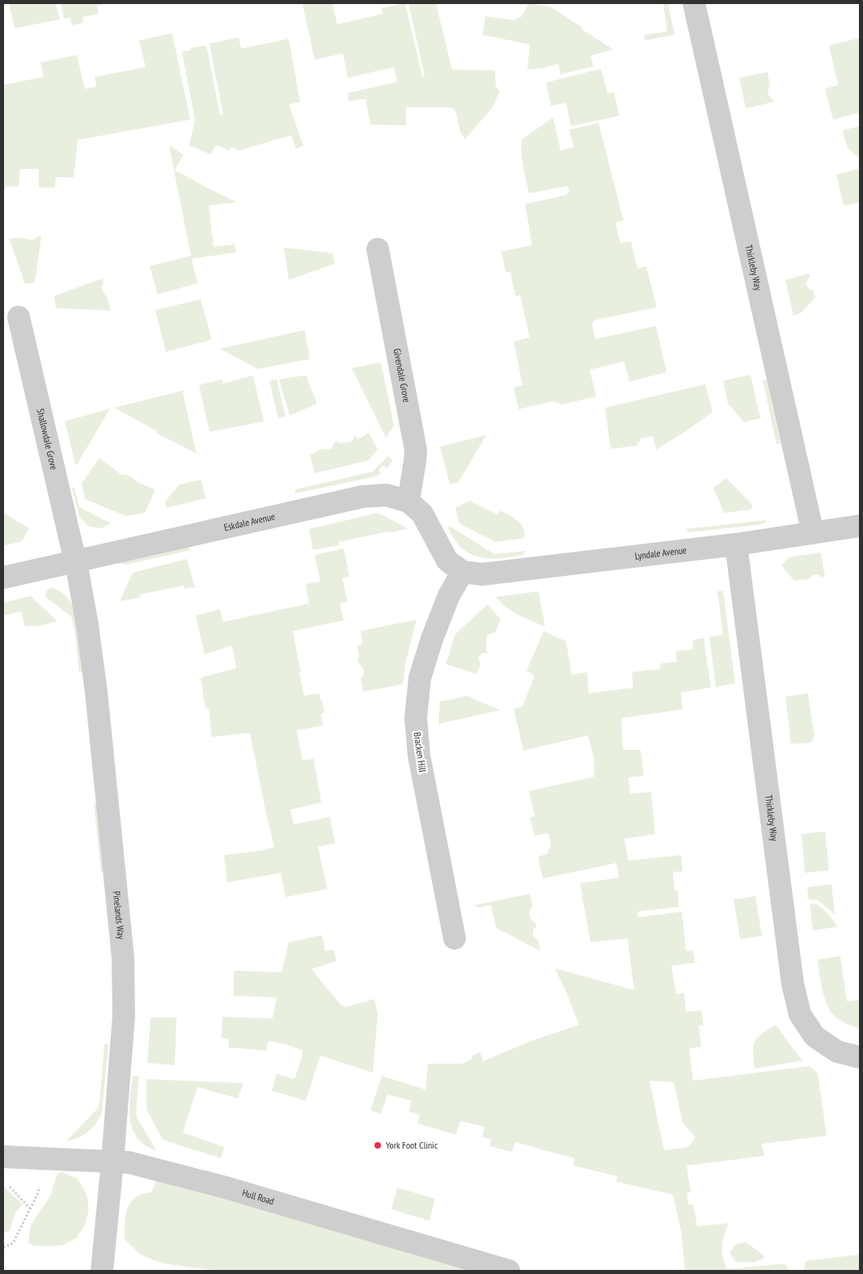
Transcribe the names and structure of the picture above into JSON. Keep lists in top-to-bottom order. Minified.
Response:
{"streets":{"street":["Thirkleby Way","Givendale Grove","Shallowdale Grove","Eskdale Avenue","Lyndale Avenue","Bracken Hill","Pinelands Way","Hull Road"]},"crossings":[["Thirkleby Way","Lyndale Avenue"],["Givendale Grove","Eskdale Avenue"],["Shallowdale Grove","Eskdale Avenue"],["Shallowdale Grove","Pinelands Way"],["Eskdale Avenue","Lyndale Avenue"],["Eskdale Avenue","Bracken Hill"],["Eskdale Avenue","Pinelands Way"],["Lyndale Avenue","Bracken Hill"],["Pinelands Way","Hull Road"]],"places":["York Foot Clinic"]}
